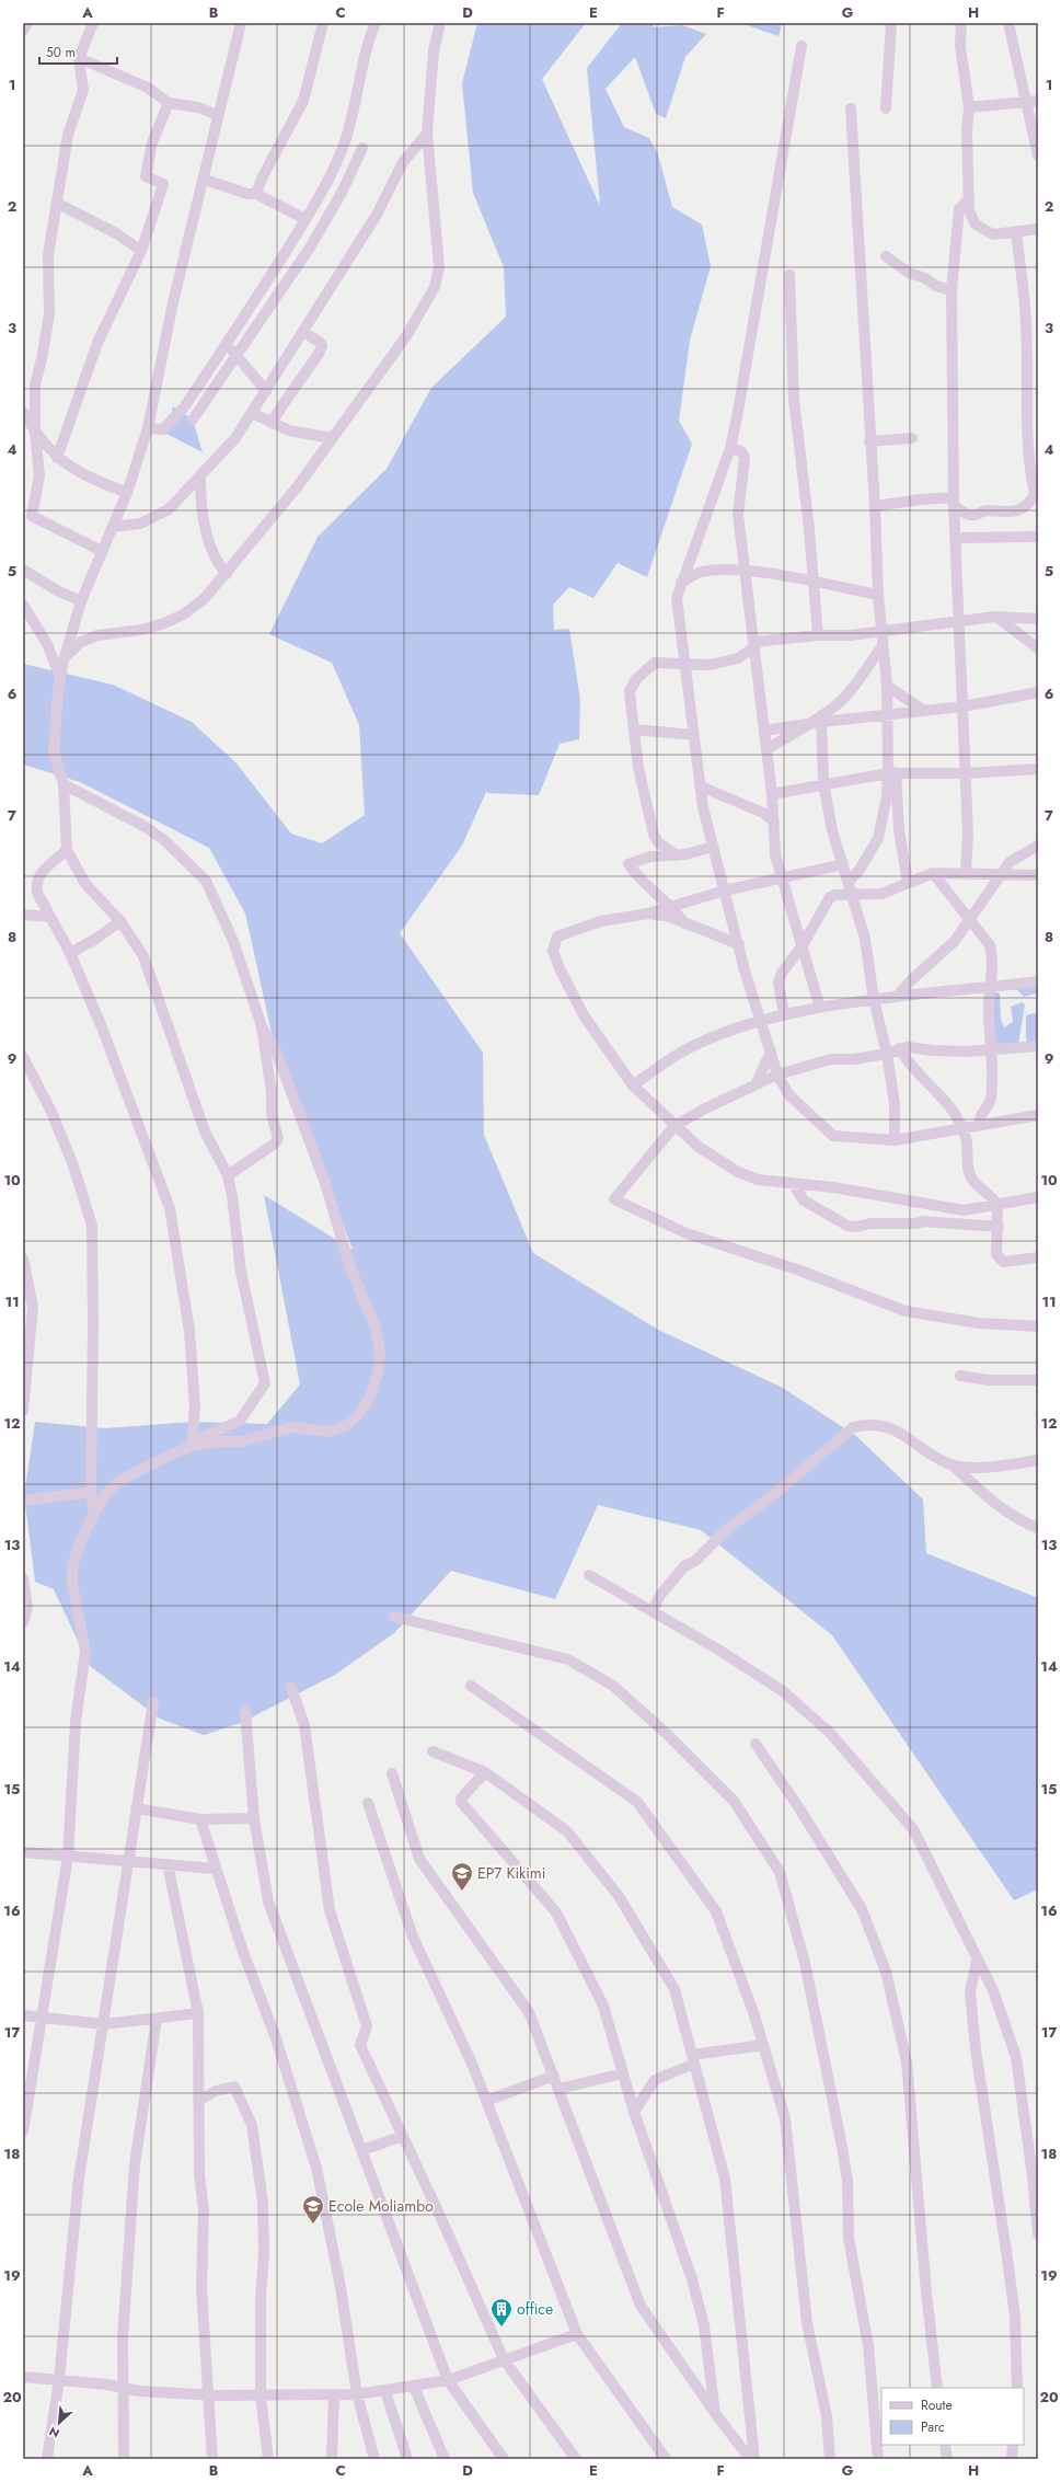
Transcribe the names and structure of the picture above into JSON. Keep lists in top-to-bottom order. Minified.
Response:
{"places":{"school or university":["EP7 Kikimi","Ecole Moliambo"],"building":["office"]},"legend":["Route","Parc"],"scale_bar":"50 m","north":"bottom left","grid":{"columns":["A","B","C","D","E","F","G","H"],"rows":["1","2","3","4","5","6","7","8","9","10","11","12","13","14","15","16","17","18","19","20"]}}
